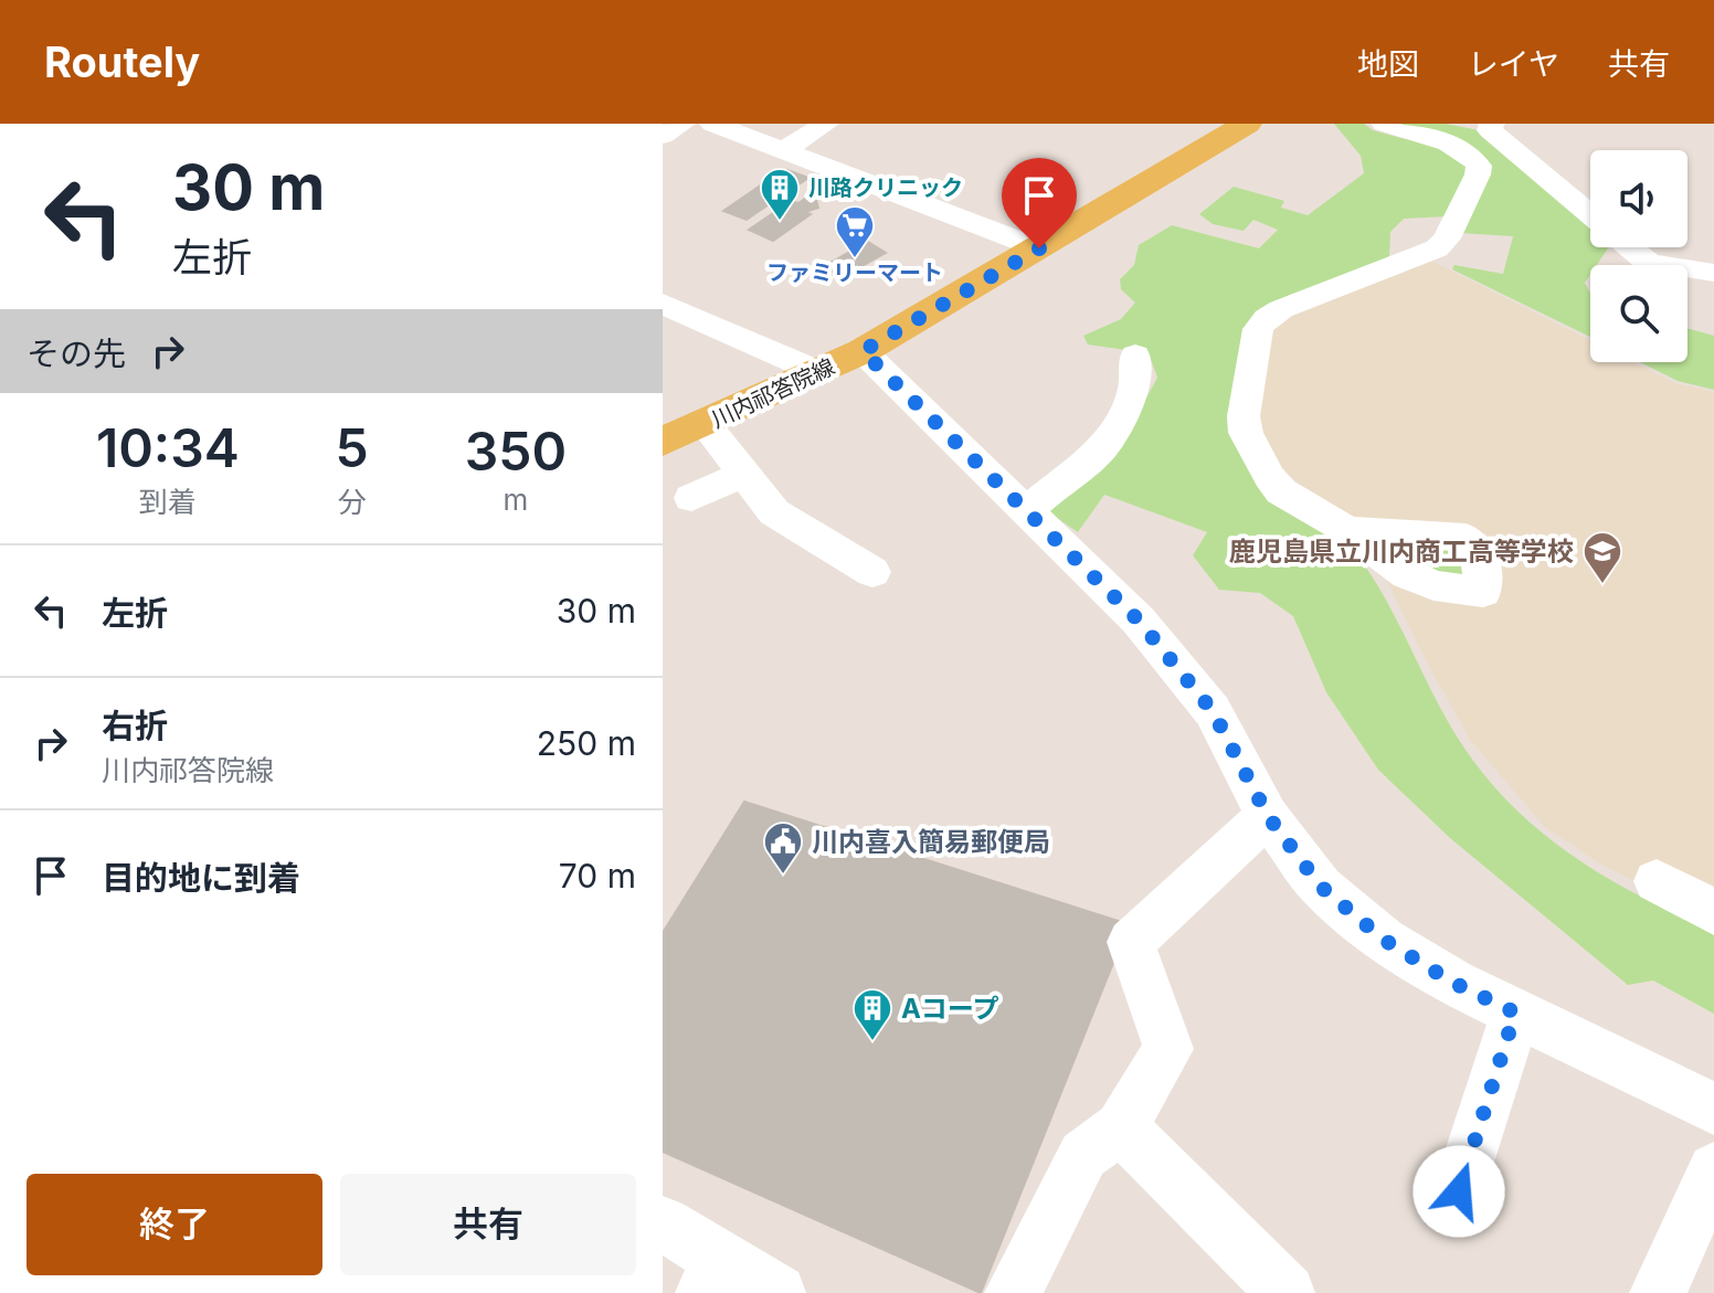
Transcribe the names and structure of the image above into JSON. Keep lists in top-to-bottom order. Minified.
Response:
{"streets":{"main road":["川内祁答院線"]},"places":{"building":["川路クリニック","Aコープ"],"supermarket":["ファミリーマート"],"school or university":["鹿児島県立川内商工高等学校"],"public building":["川内喜入簡易郵便局"]},"page":{"header":"Routely","nav":["地図","レイヤ","共有"],"turn":["30 m","左折"],"then":"その先","eta":["10:34","到着","5","分","350","m"],"list":[{"name":"左折","value":"30 m"},{"name":"右折","note":"川内祁答院線","value":"250 m"},{"name":"目的地に到着","value":"70 m"}],"buttons":["終了","共有"]}}
